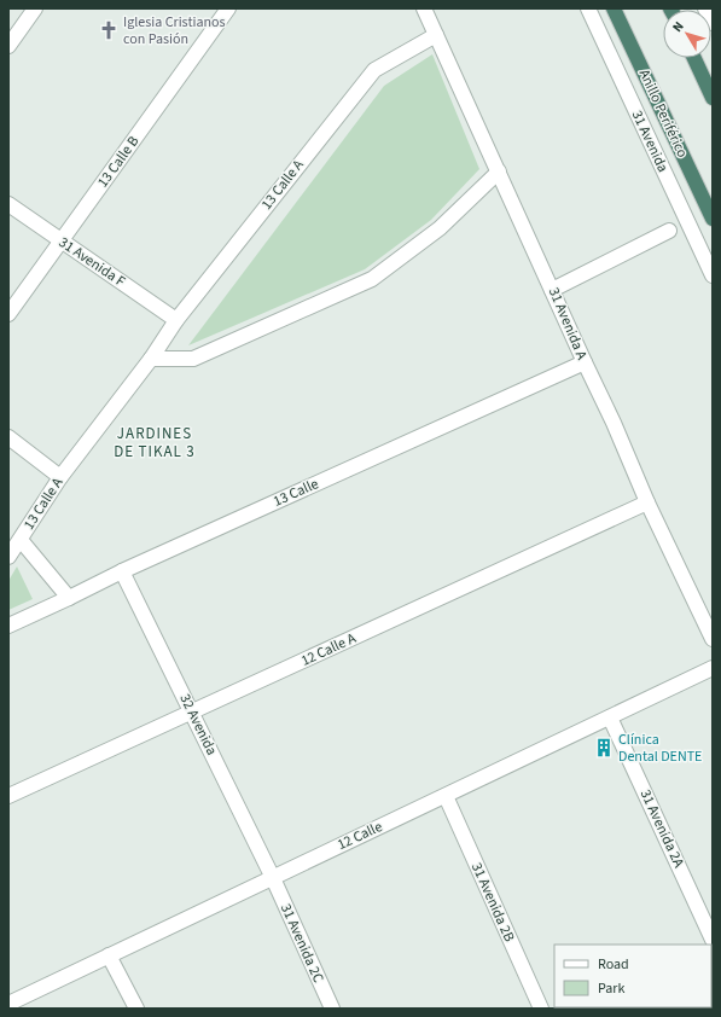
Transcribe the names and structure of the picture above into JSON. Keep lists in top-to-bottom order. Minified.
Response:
{"streets":{"highway":["Anillo Periférico"],"street":["31 Avenida","13 Calle B","13 Calle A","31 Avenida F","31 Avenida A","13 Calle","12 Calle A","32 Avenida","31 Avenida 2A","12 Calle","31 Avenida 2B","31 Avenida 2C"]},"crossings":[["13 Calle B","31 Avenida F"],["13 Calle A","31 Avenida F"],["13 Calle A","31 Avenida A"],["31 Avenida A","13 Calle"],["31 Avenida A","12 Calle A"],["13 Calle","32 Avenida"],["12 Calle A","32 Avenida"],["32 Avenida","12 Calle"],["32 Avenida","31 Avenida 2C"],["31 Avenida 2A","12 Calle"],["12 Calle","31 Avenida 2B"],["12 Calle","31 Avenida 2C"]],"districts":["JARDINES DE TIKAL 3"],"places":{"church":["Iglesia Cristianos con Pasión"],"building":["Clínica Dental DENTE"]},"legend":["Road","Park"],"north":"top left"}
